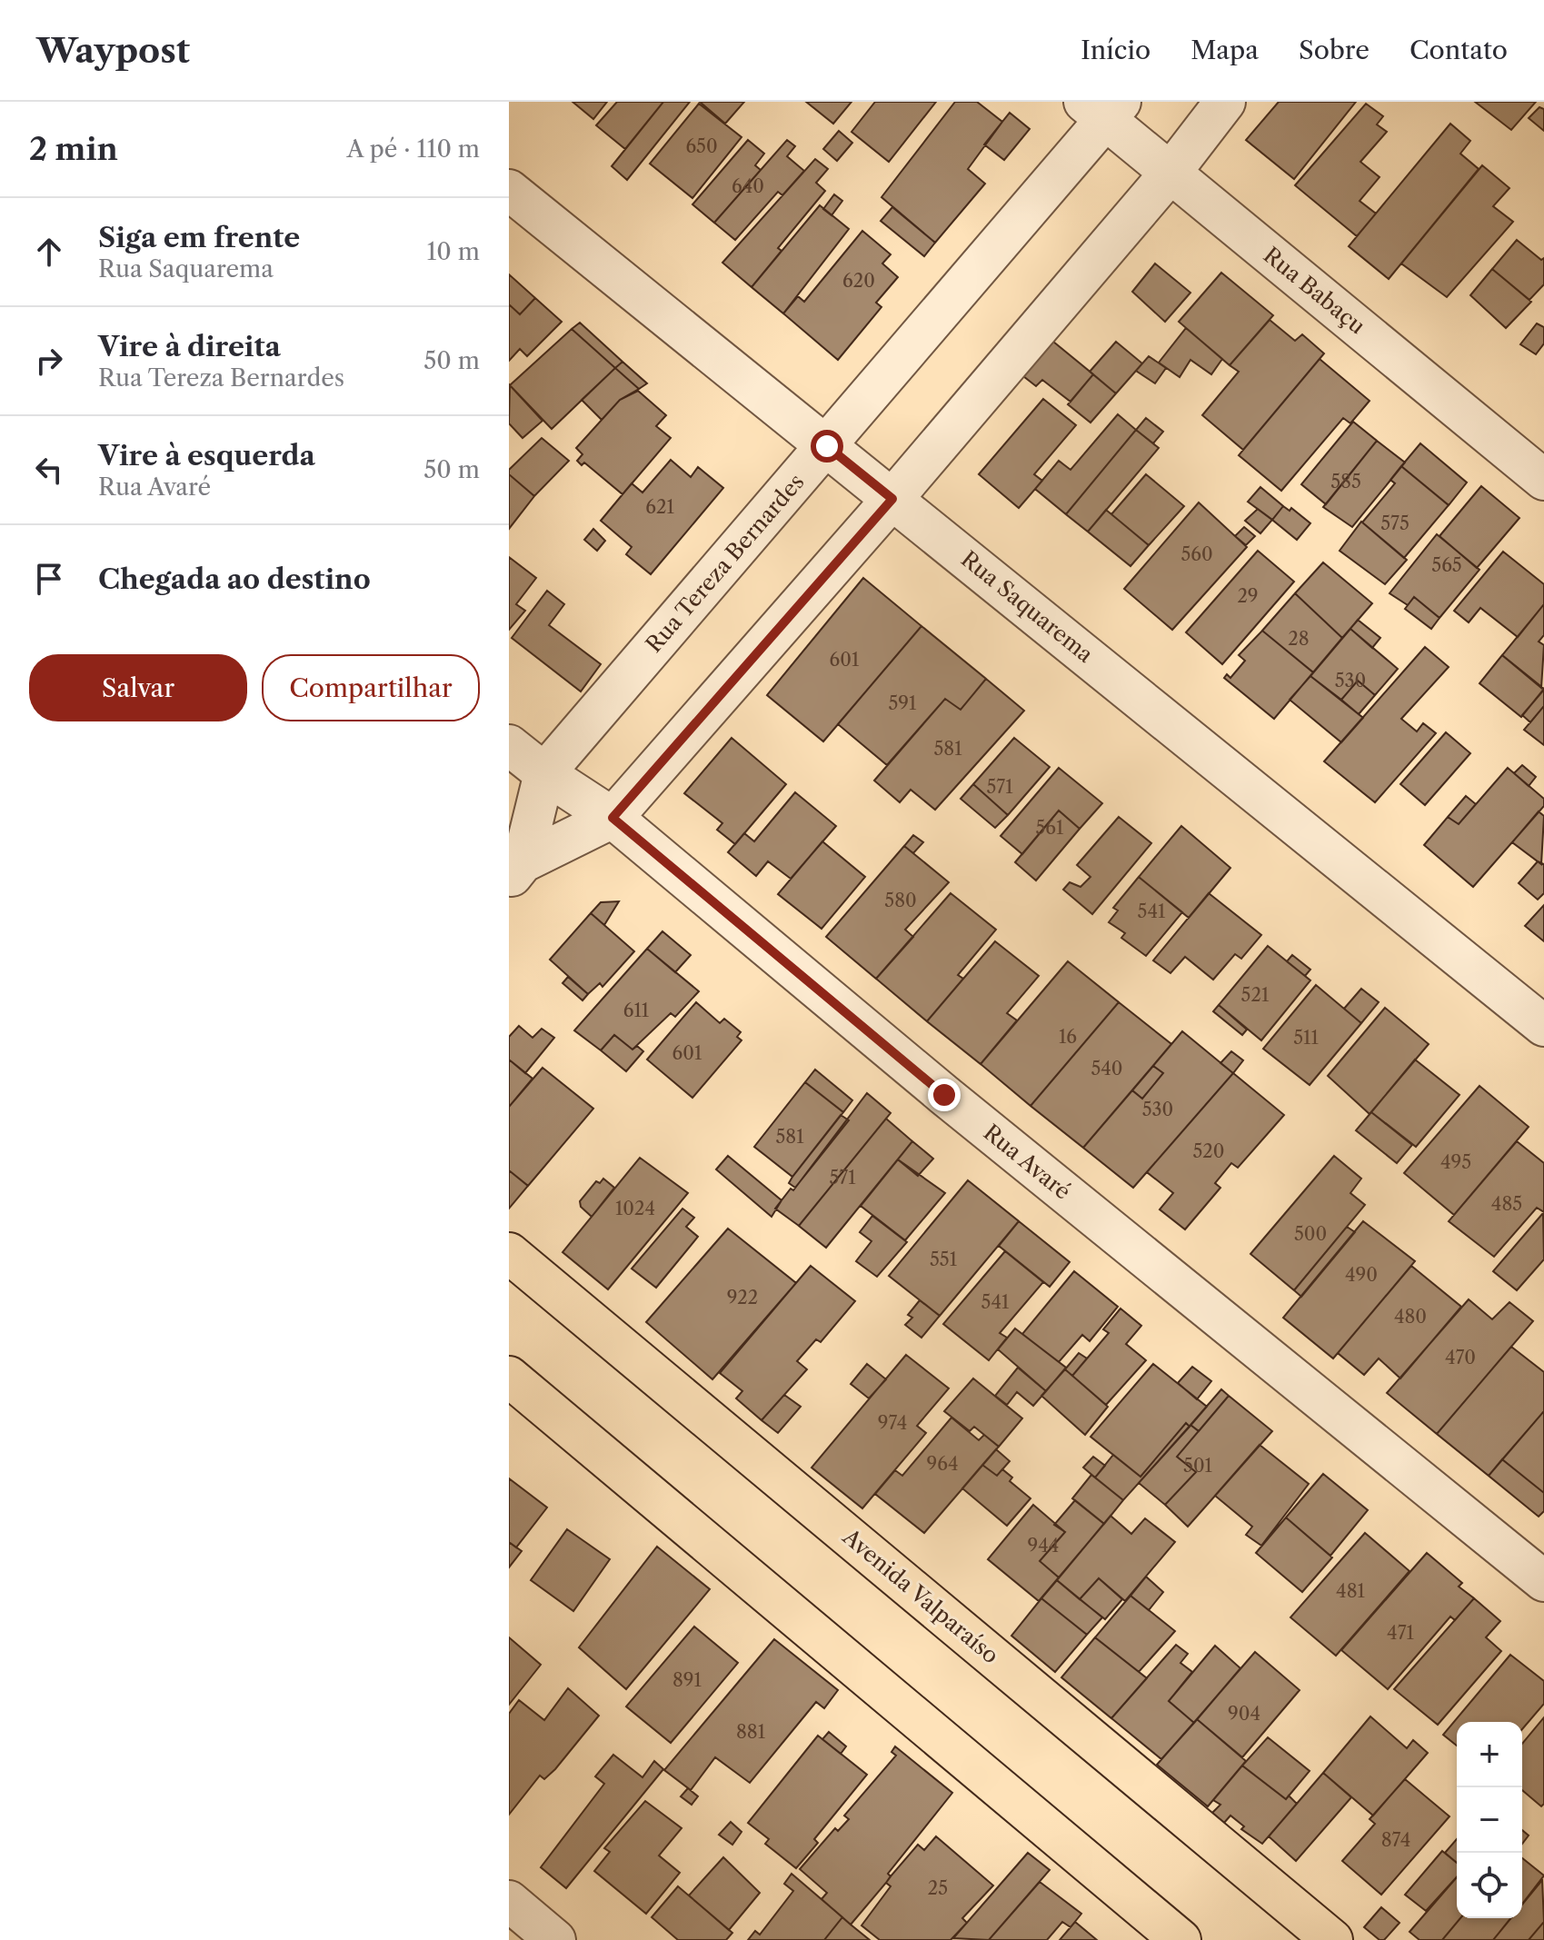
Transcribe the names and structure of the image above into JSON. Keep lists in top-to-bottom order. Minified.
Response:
{"streets":{"main road":["Avenida Valparaíso"],"street":["Rua Babaçu","Rua Tereza Bernardes","Rua Saquarema","Rua Avaré"]},"crossings":[["Rua Babaçu","Rua Tereza Bernardes"],["Rua Tereza Bernardes","Rua Saquarema"],["Rua Tereza Bernardes","Rua Avaré"]],"house_numbers":["650","640","620","585","621","575","560","565","29","28","601","530","591","581","571","561","580","541","521","611","16","511","601","540","530","581","520","495","571","485","1024","500","551","490","922","541","480","470","974","964","501","944","481","471","891","904","881","874","25"],"page":{"header":"Waypost","nav":["Início","Mapa","Sobre","Contato"],"heading":["2 min","A pé · 110 m"],"list":[["Siga em frente","Rua Saquarema","10 m"],["Vire à direita","Rua Tereza Bernardes","50 m"],["Vire à esquerda","Rua Avaré","50 m"],"Chegada ao destino"],"buttons":["Salvar","Compartilhar"],"map_buttons":["+","−"]}}
